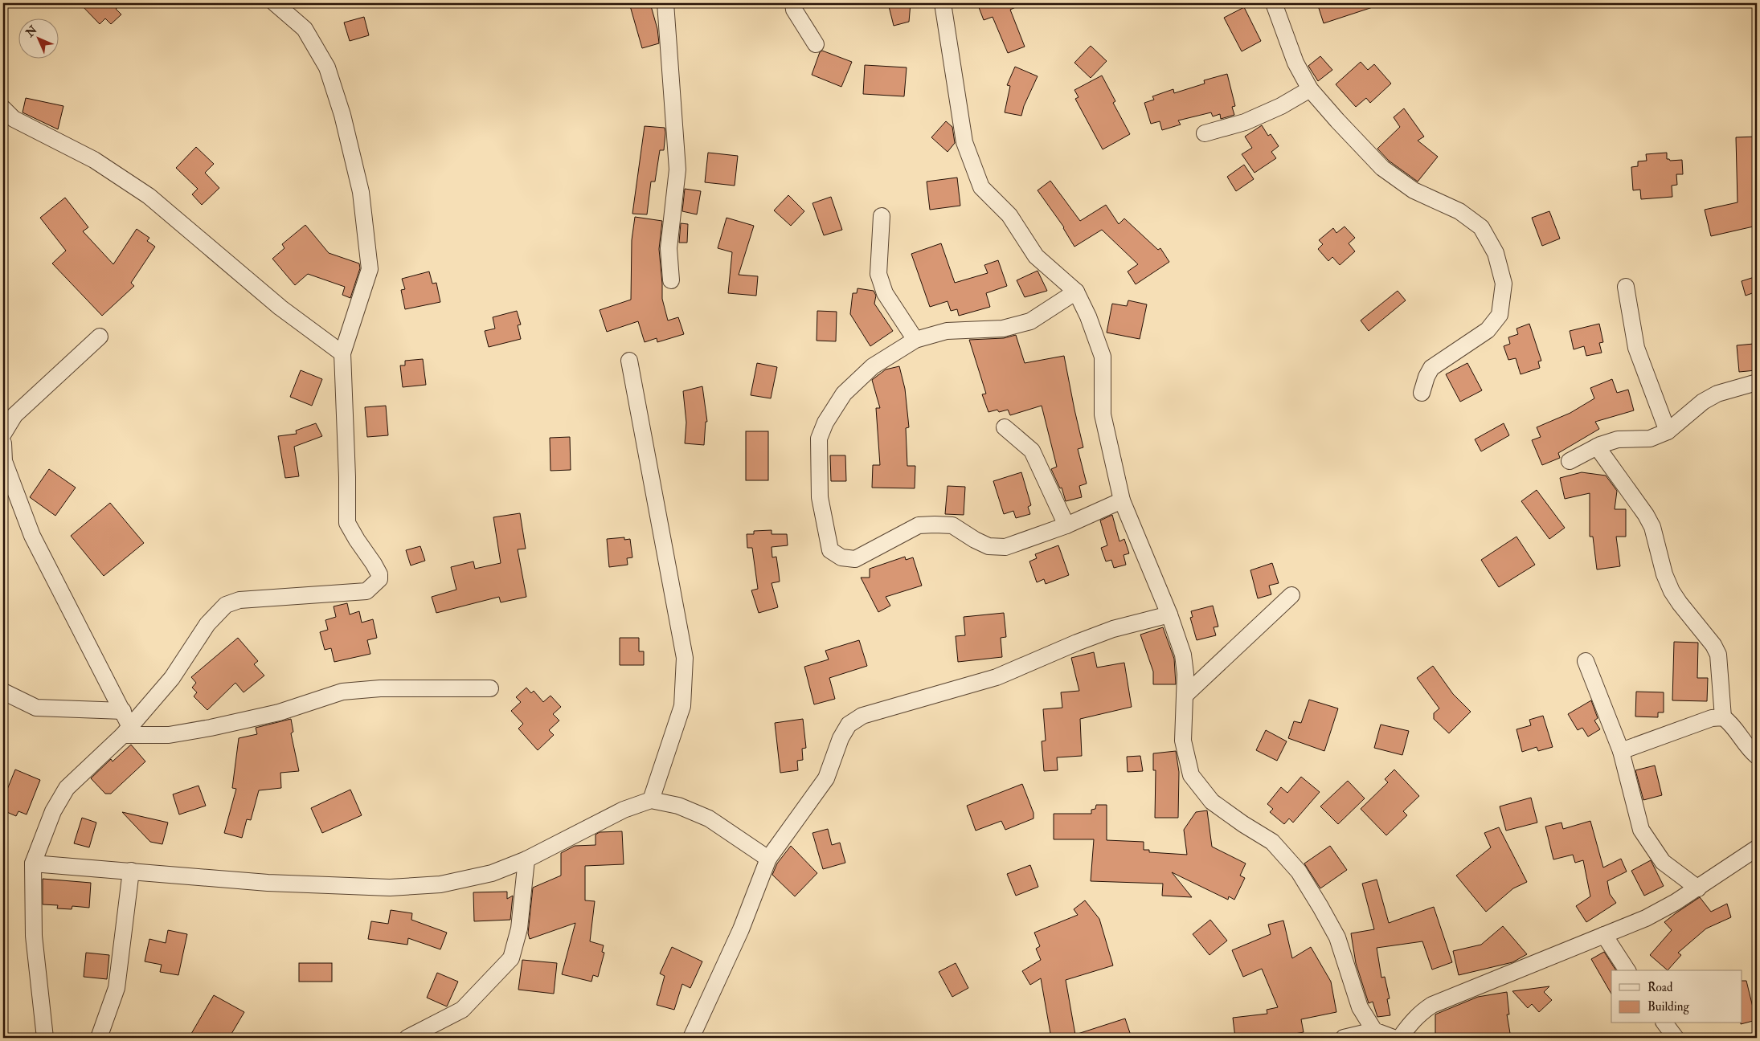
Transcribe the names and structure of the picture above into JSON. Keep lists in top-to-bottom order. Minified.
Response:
{"legend":["Road","Building"],"north":"top left"}
